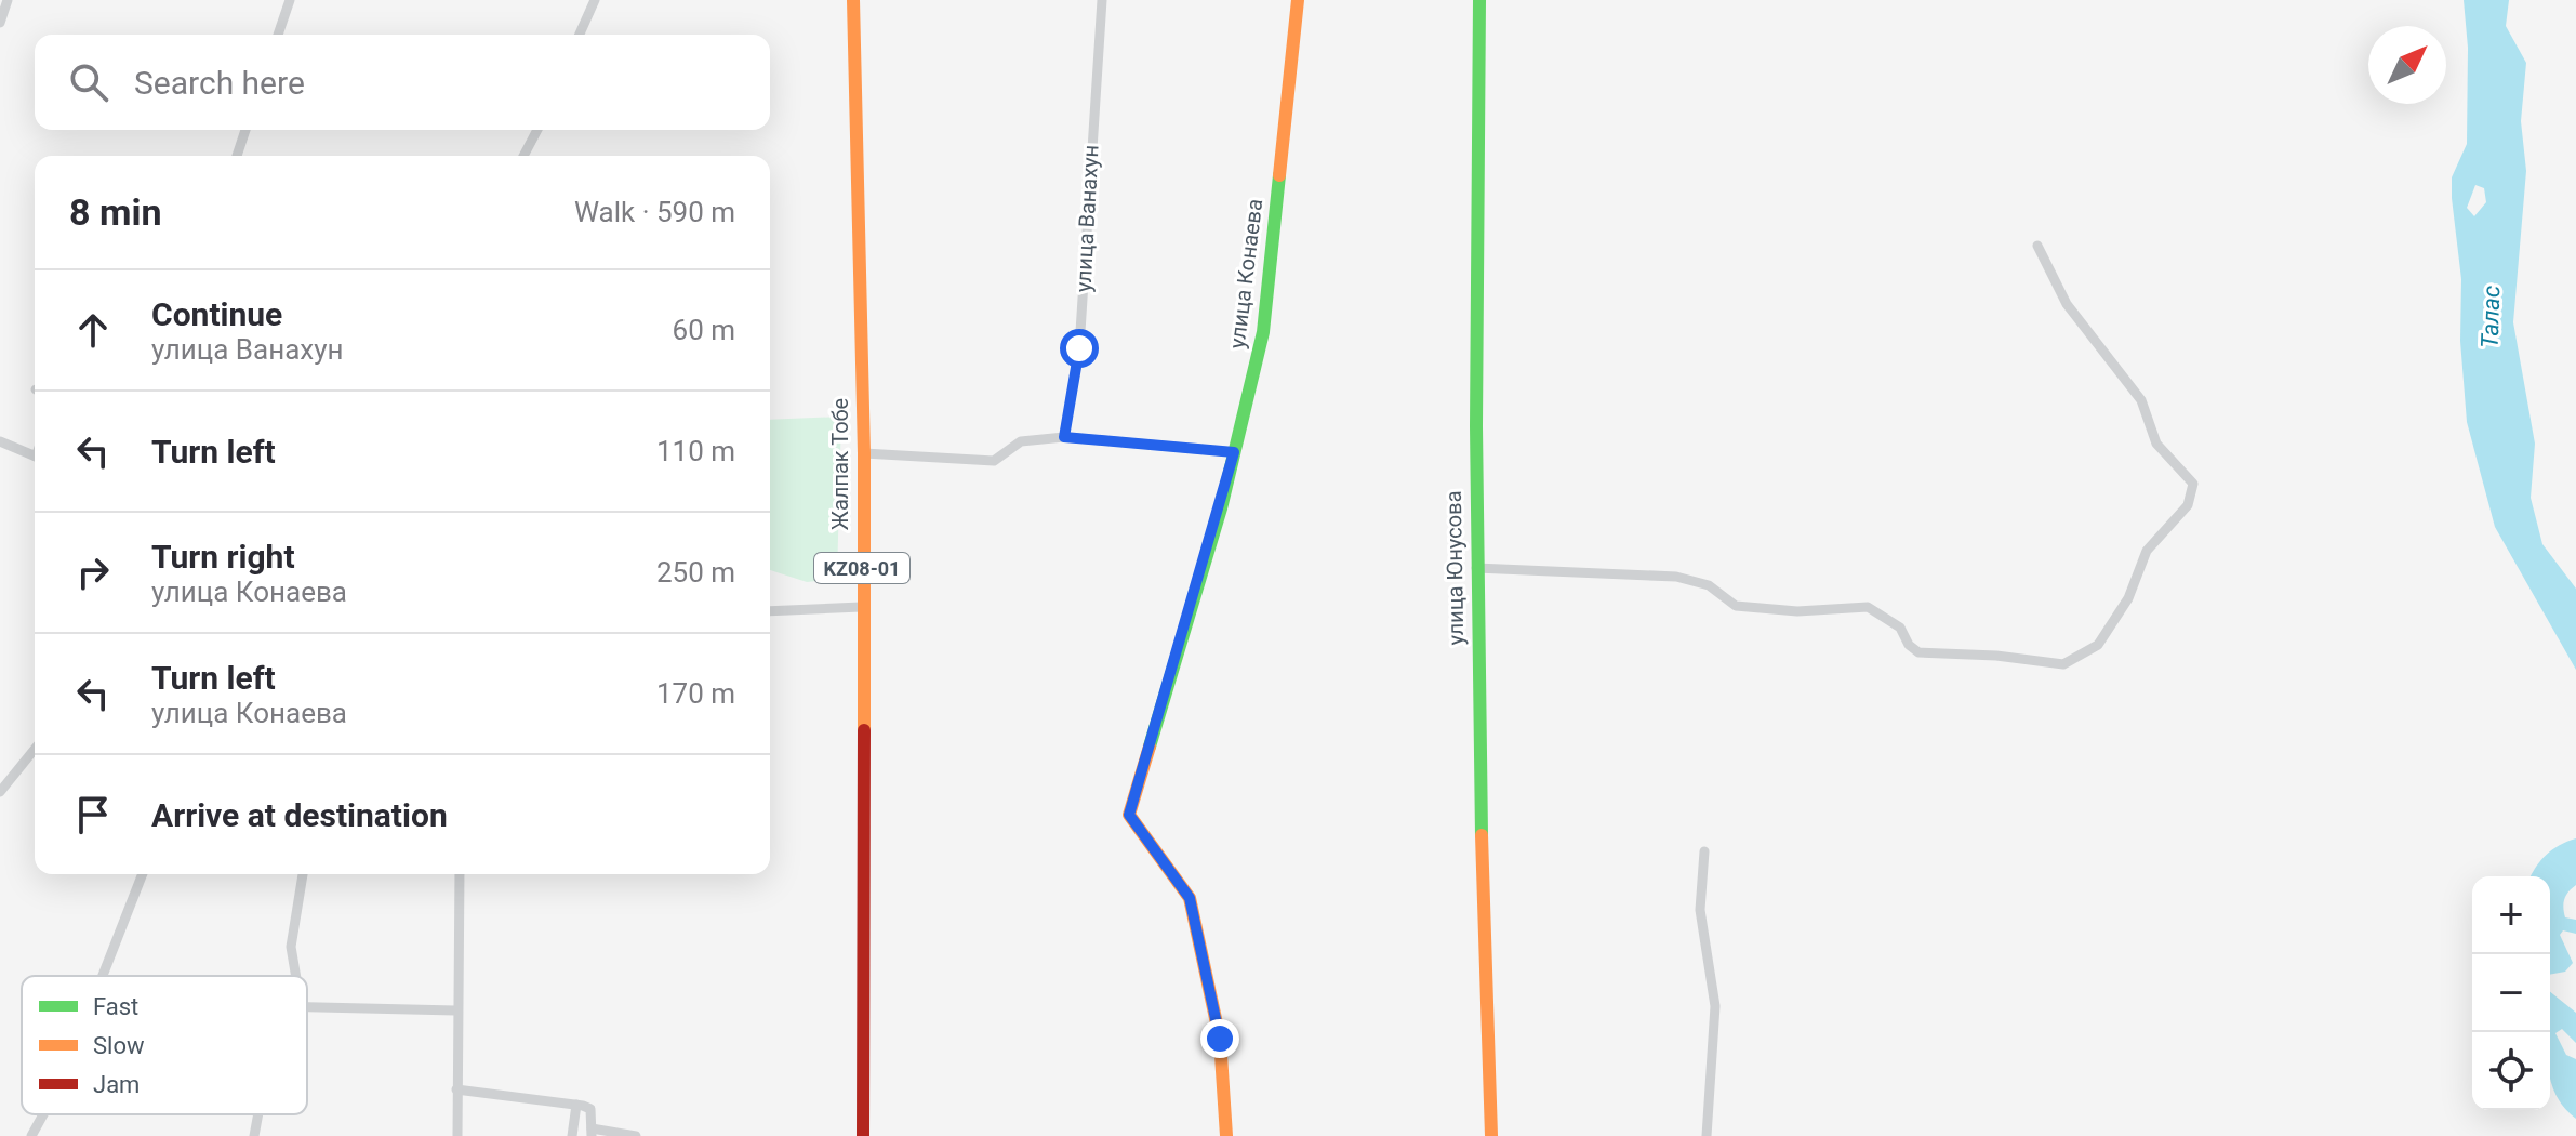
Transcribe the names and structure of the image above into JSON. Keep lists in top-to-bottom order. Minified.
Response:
{"streets":{"street":["улица Ванахун","улица Конаева","Жалпак Тобе","KZ08-01","улица Юнусова"]},"water":["Талас"],"legend":["Fast","Slow","Jam"],"north":"top right","page":{"search":"Search here","heading":["8 min","Walk · 590 m"],"list":[["Continue","улица Ванахун","60 m"],["Turn left","110 m"],["Turn right","улица Конаева","250 m"],["Turn left","улица Конаева","170 m"],"Arrive at destination"],"map_buttons":["+","−"]}}
